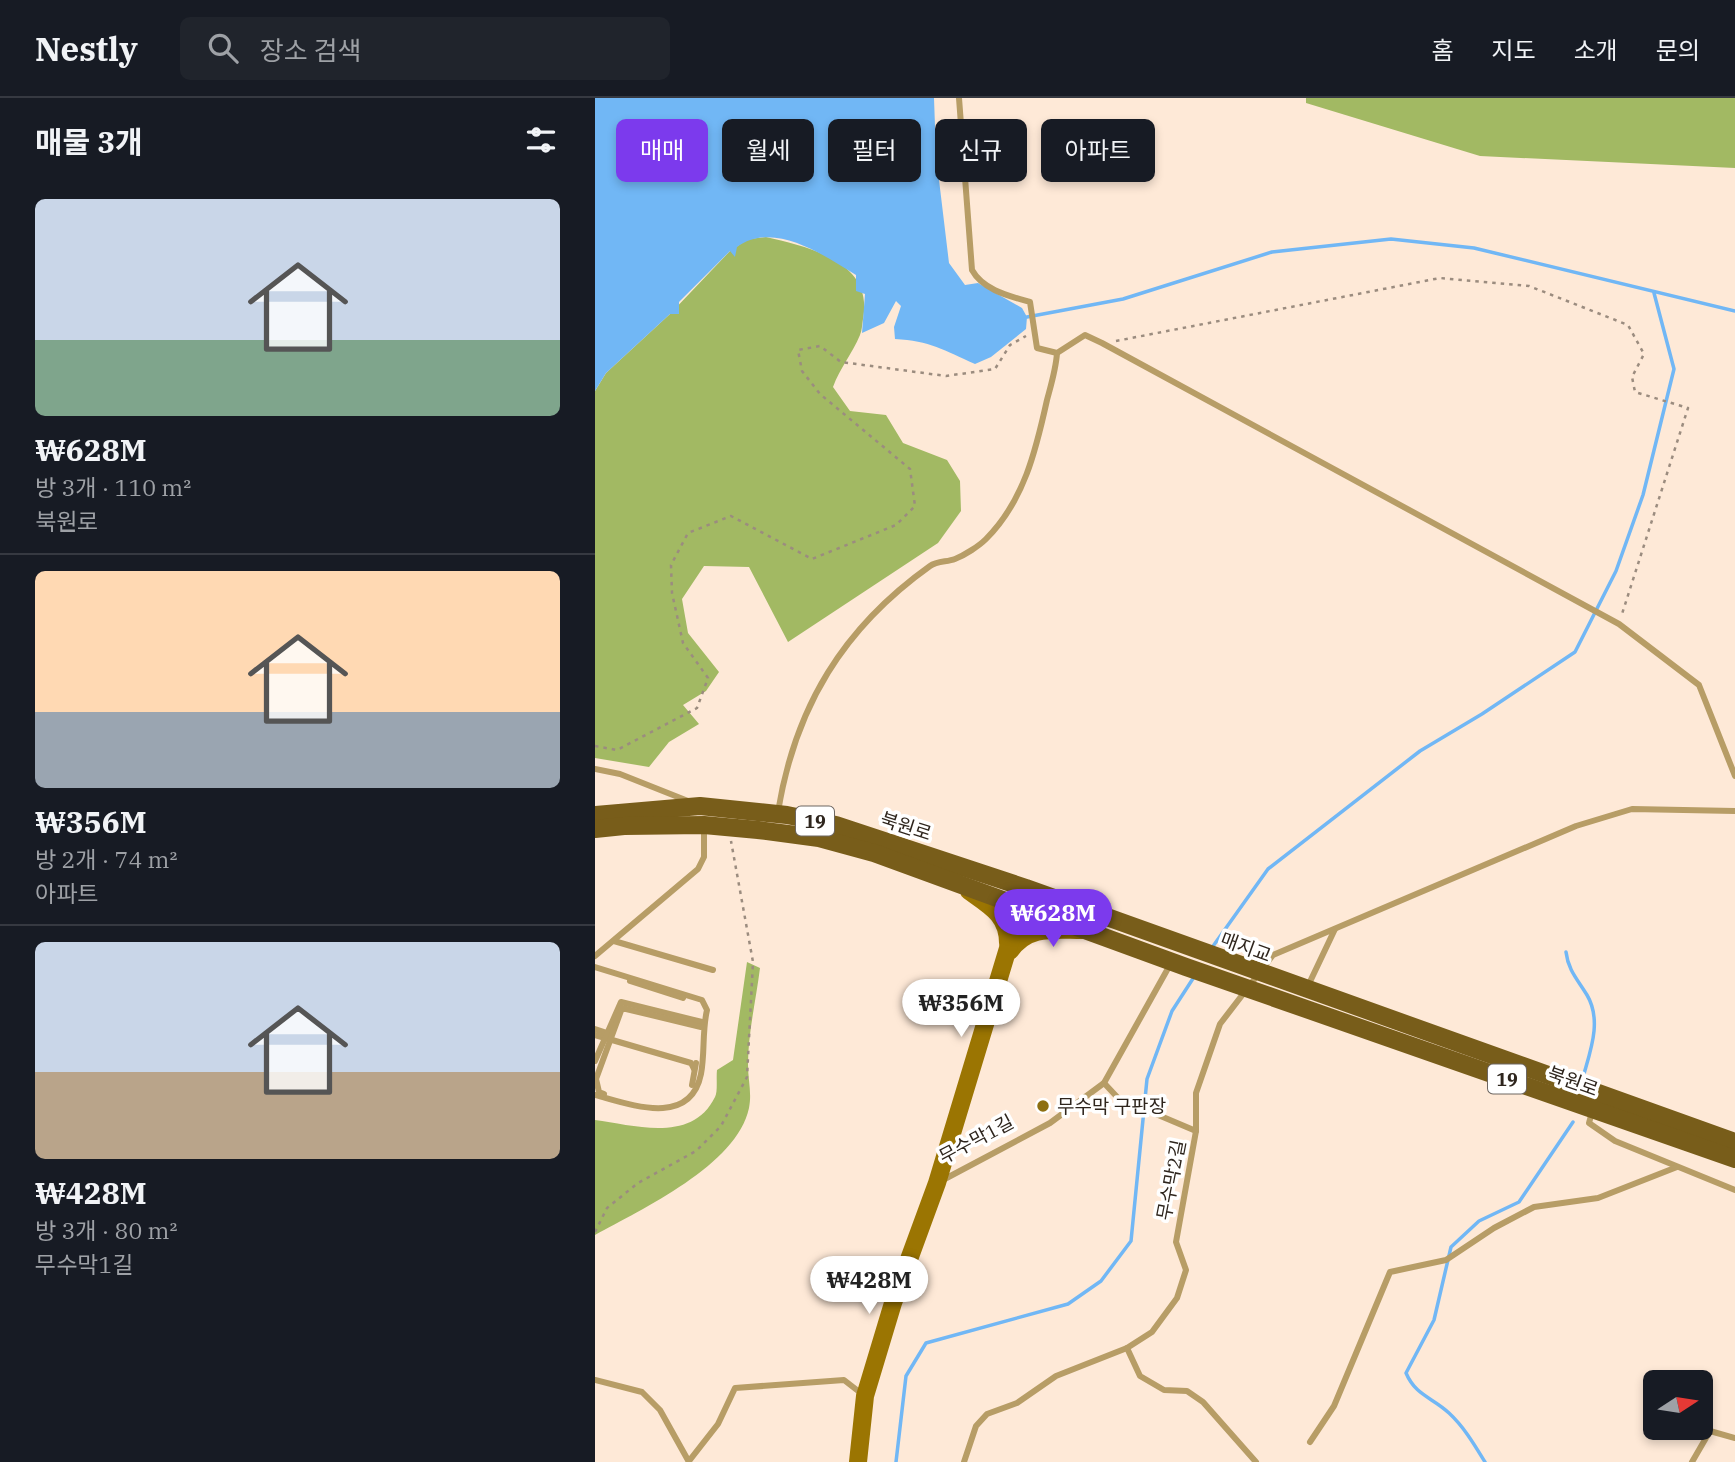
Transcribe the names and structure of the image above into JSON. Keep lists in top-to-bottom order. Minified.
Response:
{"streets":{"main road":["19","북원로","매지교"],"street":["무수막1길"],"lane":["무수막2길"]},"crossings":[["북원로","매지교"],["북원로","무수막1길"],["매지교","무수막1길"]],"places":["무수막 구판장"],"north":"right","page":{"header":"Nestly","search":"장소 검색","nav":["홈","지도","소개","문의"],"heading":"매물 3개","chip":["매매","월세","필터","신규","아파트"],"list":[{"name":"₩628M","note":"방 3개 · 110 m² · 북원로"},{"name":"₩356M","note":"방 2개 · 74 m² · 아파트"},{"name":"₩428M","note":"방 3개 · 80 m² · 무수막1길"}],"price":["₩628M","₩356M","₩428M"]}}
